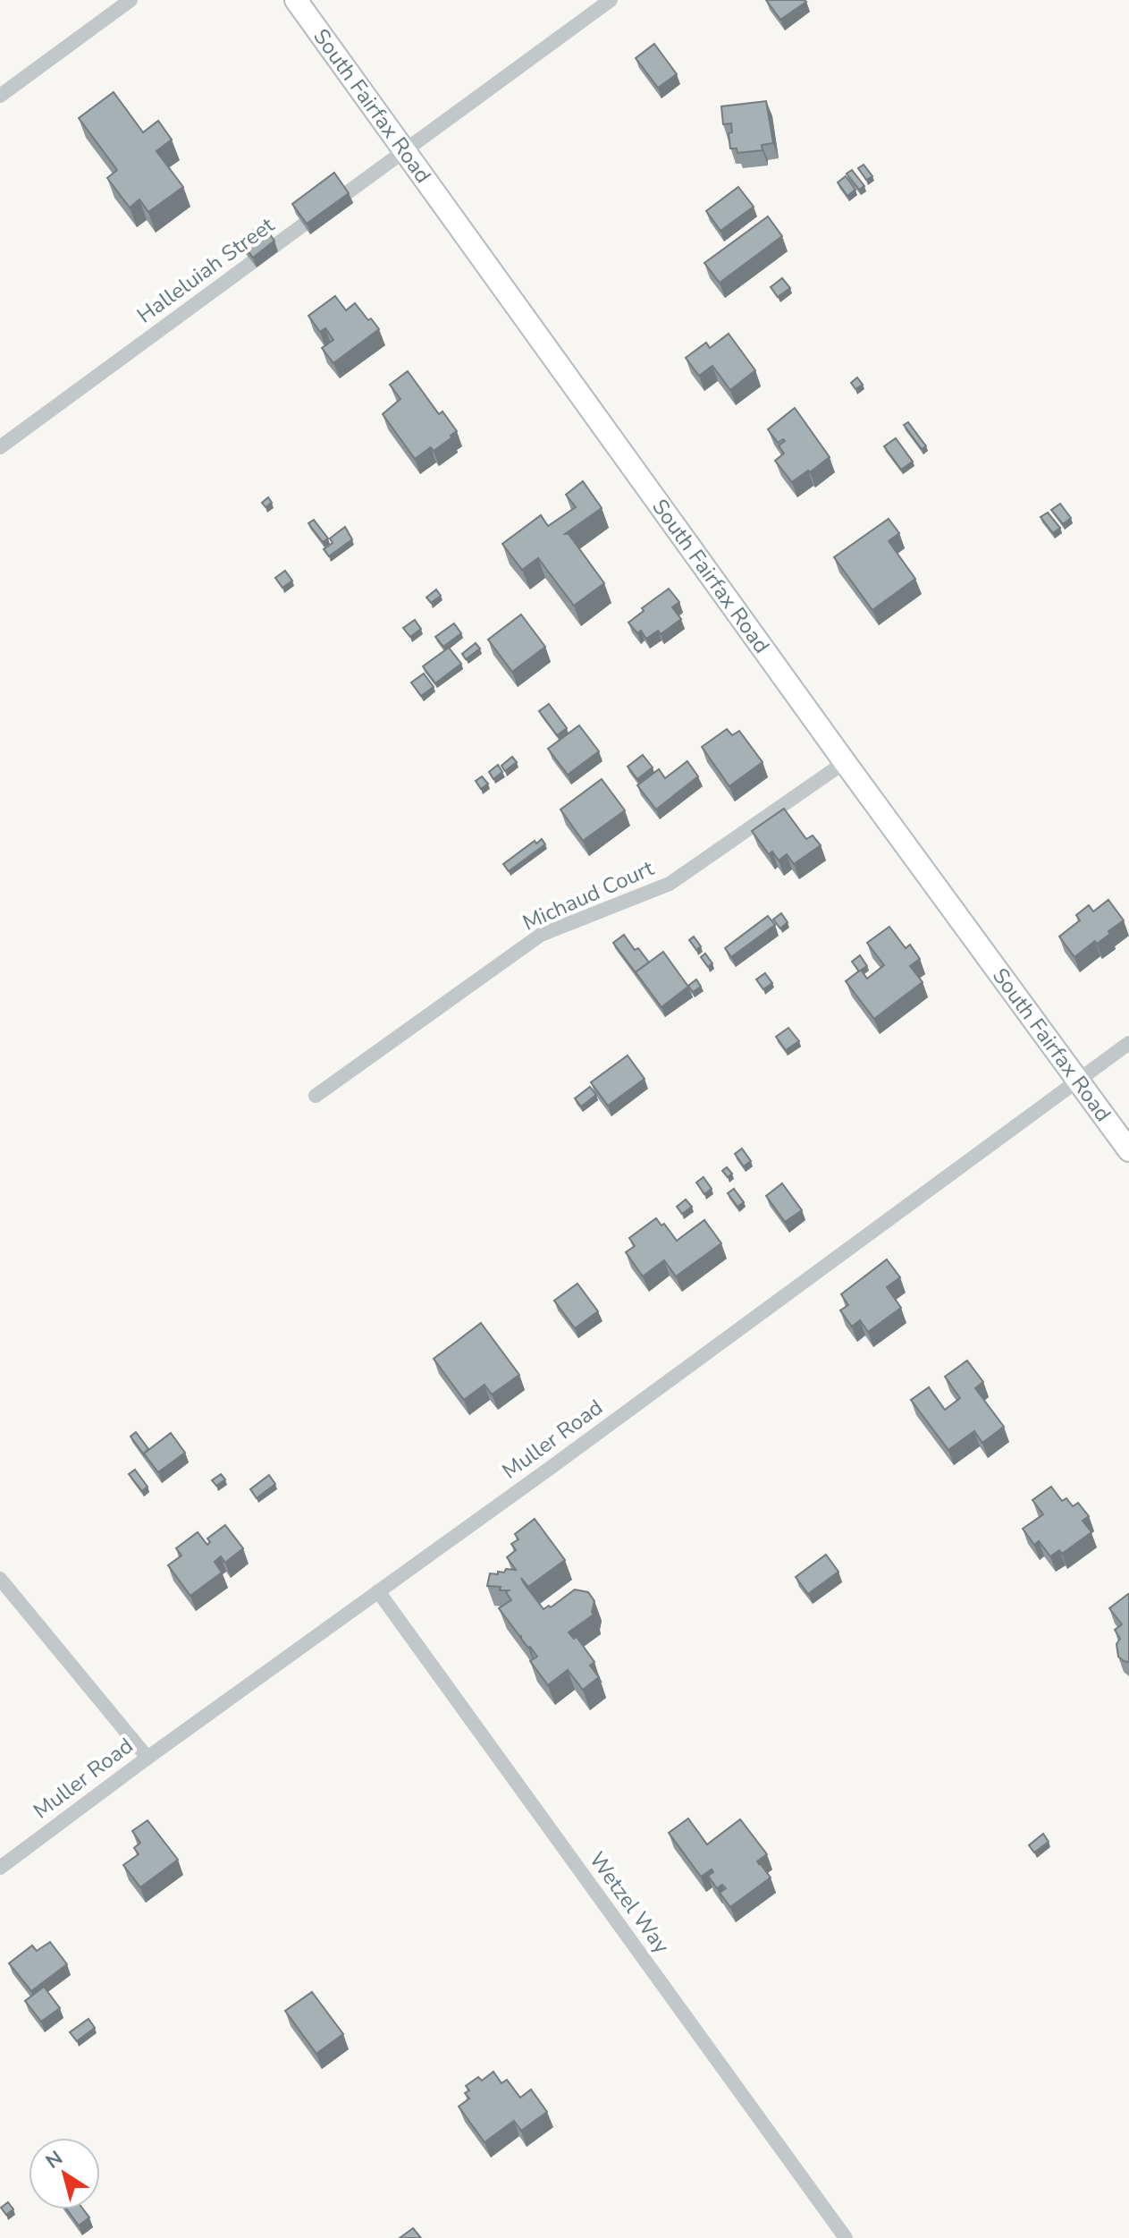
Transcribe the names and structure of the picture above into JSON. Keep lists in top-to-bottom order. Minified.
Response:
{"streets":{"street":["South Fairfax Road","Halleluiah Street","Michaud Court","Muller Road","Wetzel Way"]},"crossings":[["South Fairfax Road","Halleluiah Street"],["South Fairfax Road","Michaud Court"],["South Fairfax Road","Muller Road"],["Muller Road","Wetzel Way"]],"north":"top left"}
